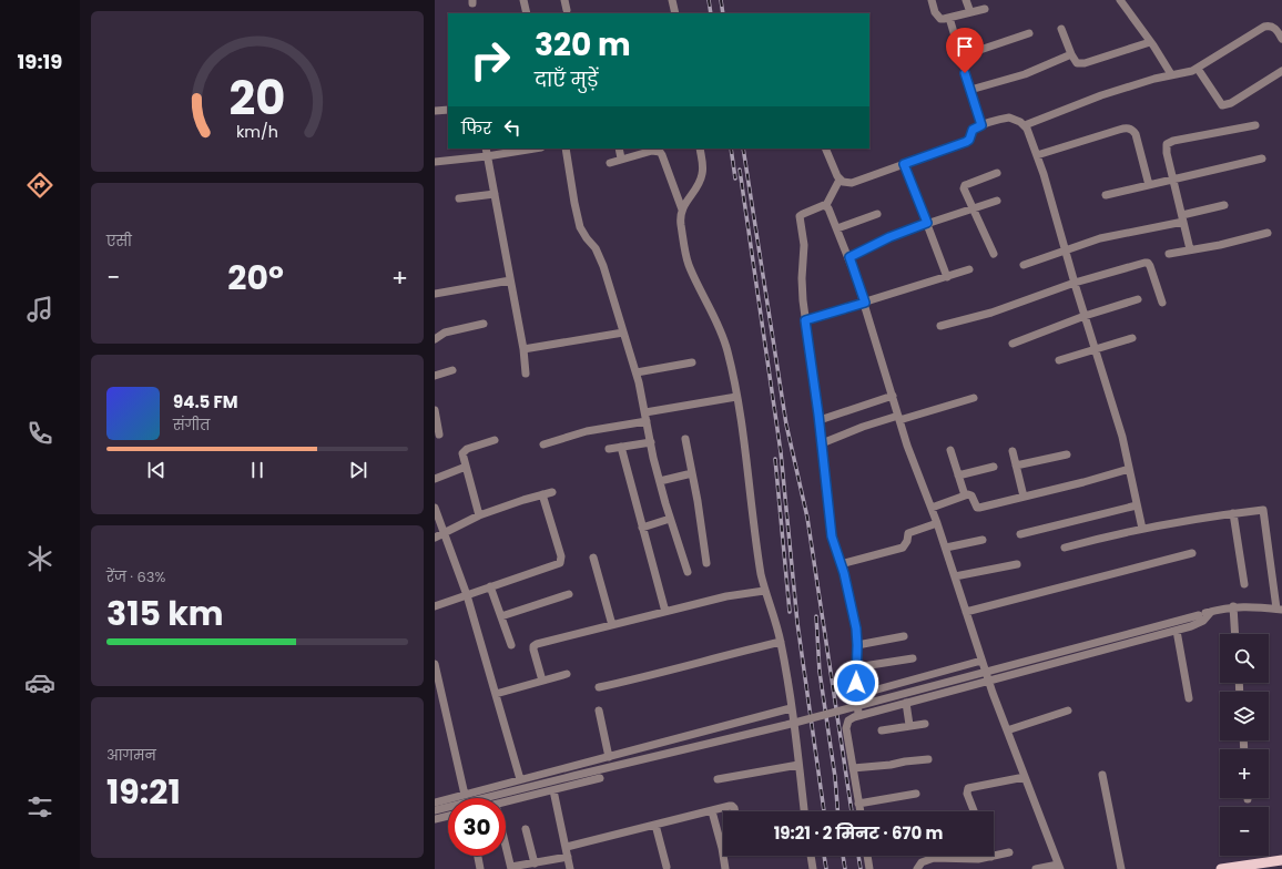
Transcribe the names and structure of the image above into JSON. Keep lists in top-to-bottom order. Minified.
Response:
{"page":{"tabs":"19:19","turn":["320 m","दाएँ मुड़ें"],"then":"फिर","tile":["एसी",["रेंज · 63%","315 km"],["आगमन","19:21"]],"heat":["−","20°","+"],"song":["94.5 FM","संगीत"],"map_buttons":["+","−"],"limit":"30","trip":"19:21 · 2 मिनट · 670 m","gauge":["20","km/h"]}}
